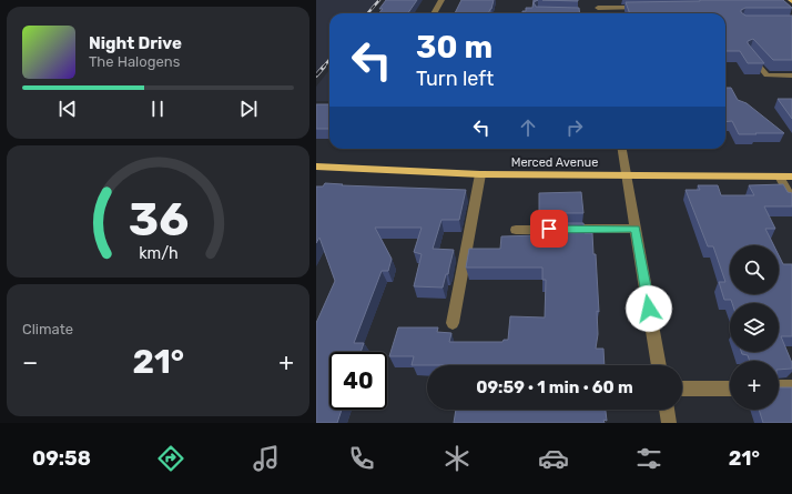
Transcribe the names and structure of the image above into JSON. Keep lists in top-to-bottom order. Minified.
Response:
{"streets":{"main road":["Merced Avenue"]},"page":{"turn":["30 m","Turn left"],"song":["Night Drive","The Halogens"],"map_buttons":"+","tile":"Climate","heat":["−","21°","+"],"limit":"40","trip":"09:59 · 1 min · 60 m","tabs":["09:58","21°"],"gauge":["36","km/h"]}}
